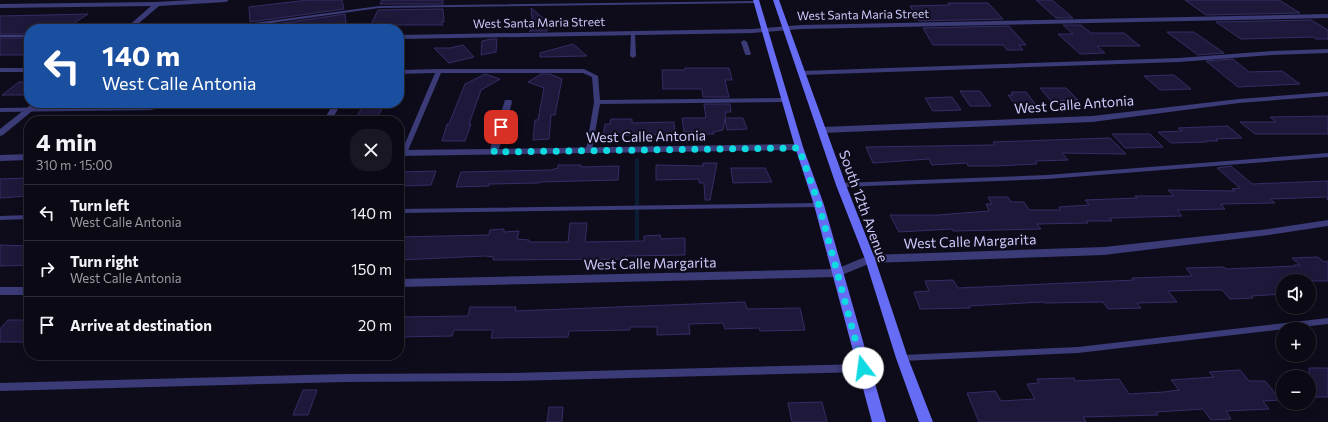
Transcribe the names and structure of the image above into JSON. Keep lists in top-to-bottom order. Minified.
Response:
{"streets":{"main road":["South 12th Avenue"],"street":["West Santa Maria Street","West Calle Antonia","West Calle Margarita"]},"crossings":[["West Santa Maria Street","South 12th Avenue"],["West Calle Antonia","South 12th Avenue"],["South 12th Avenue","West Calle Margarita"]],"page":{"turn":["140 m","West Calle Antonia"],"heading":["4 min","310 m · 15:00"],"list":[{"name":"Turn left","note":"West Calle Antonia","value":"140 m"},{"name":"Turn right","note":"West Calle Antonia","value":"150 m"},{"name":"Arrive at destination","value":"20 m"}],"map_buttons":["+","−"]}}
